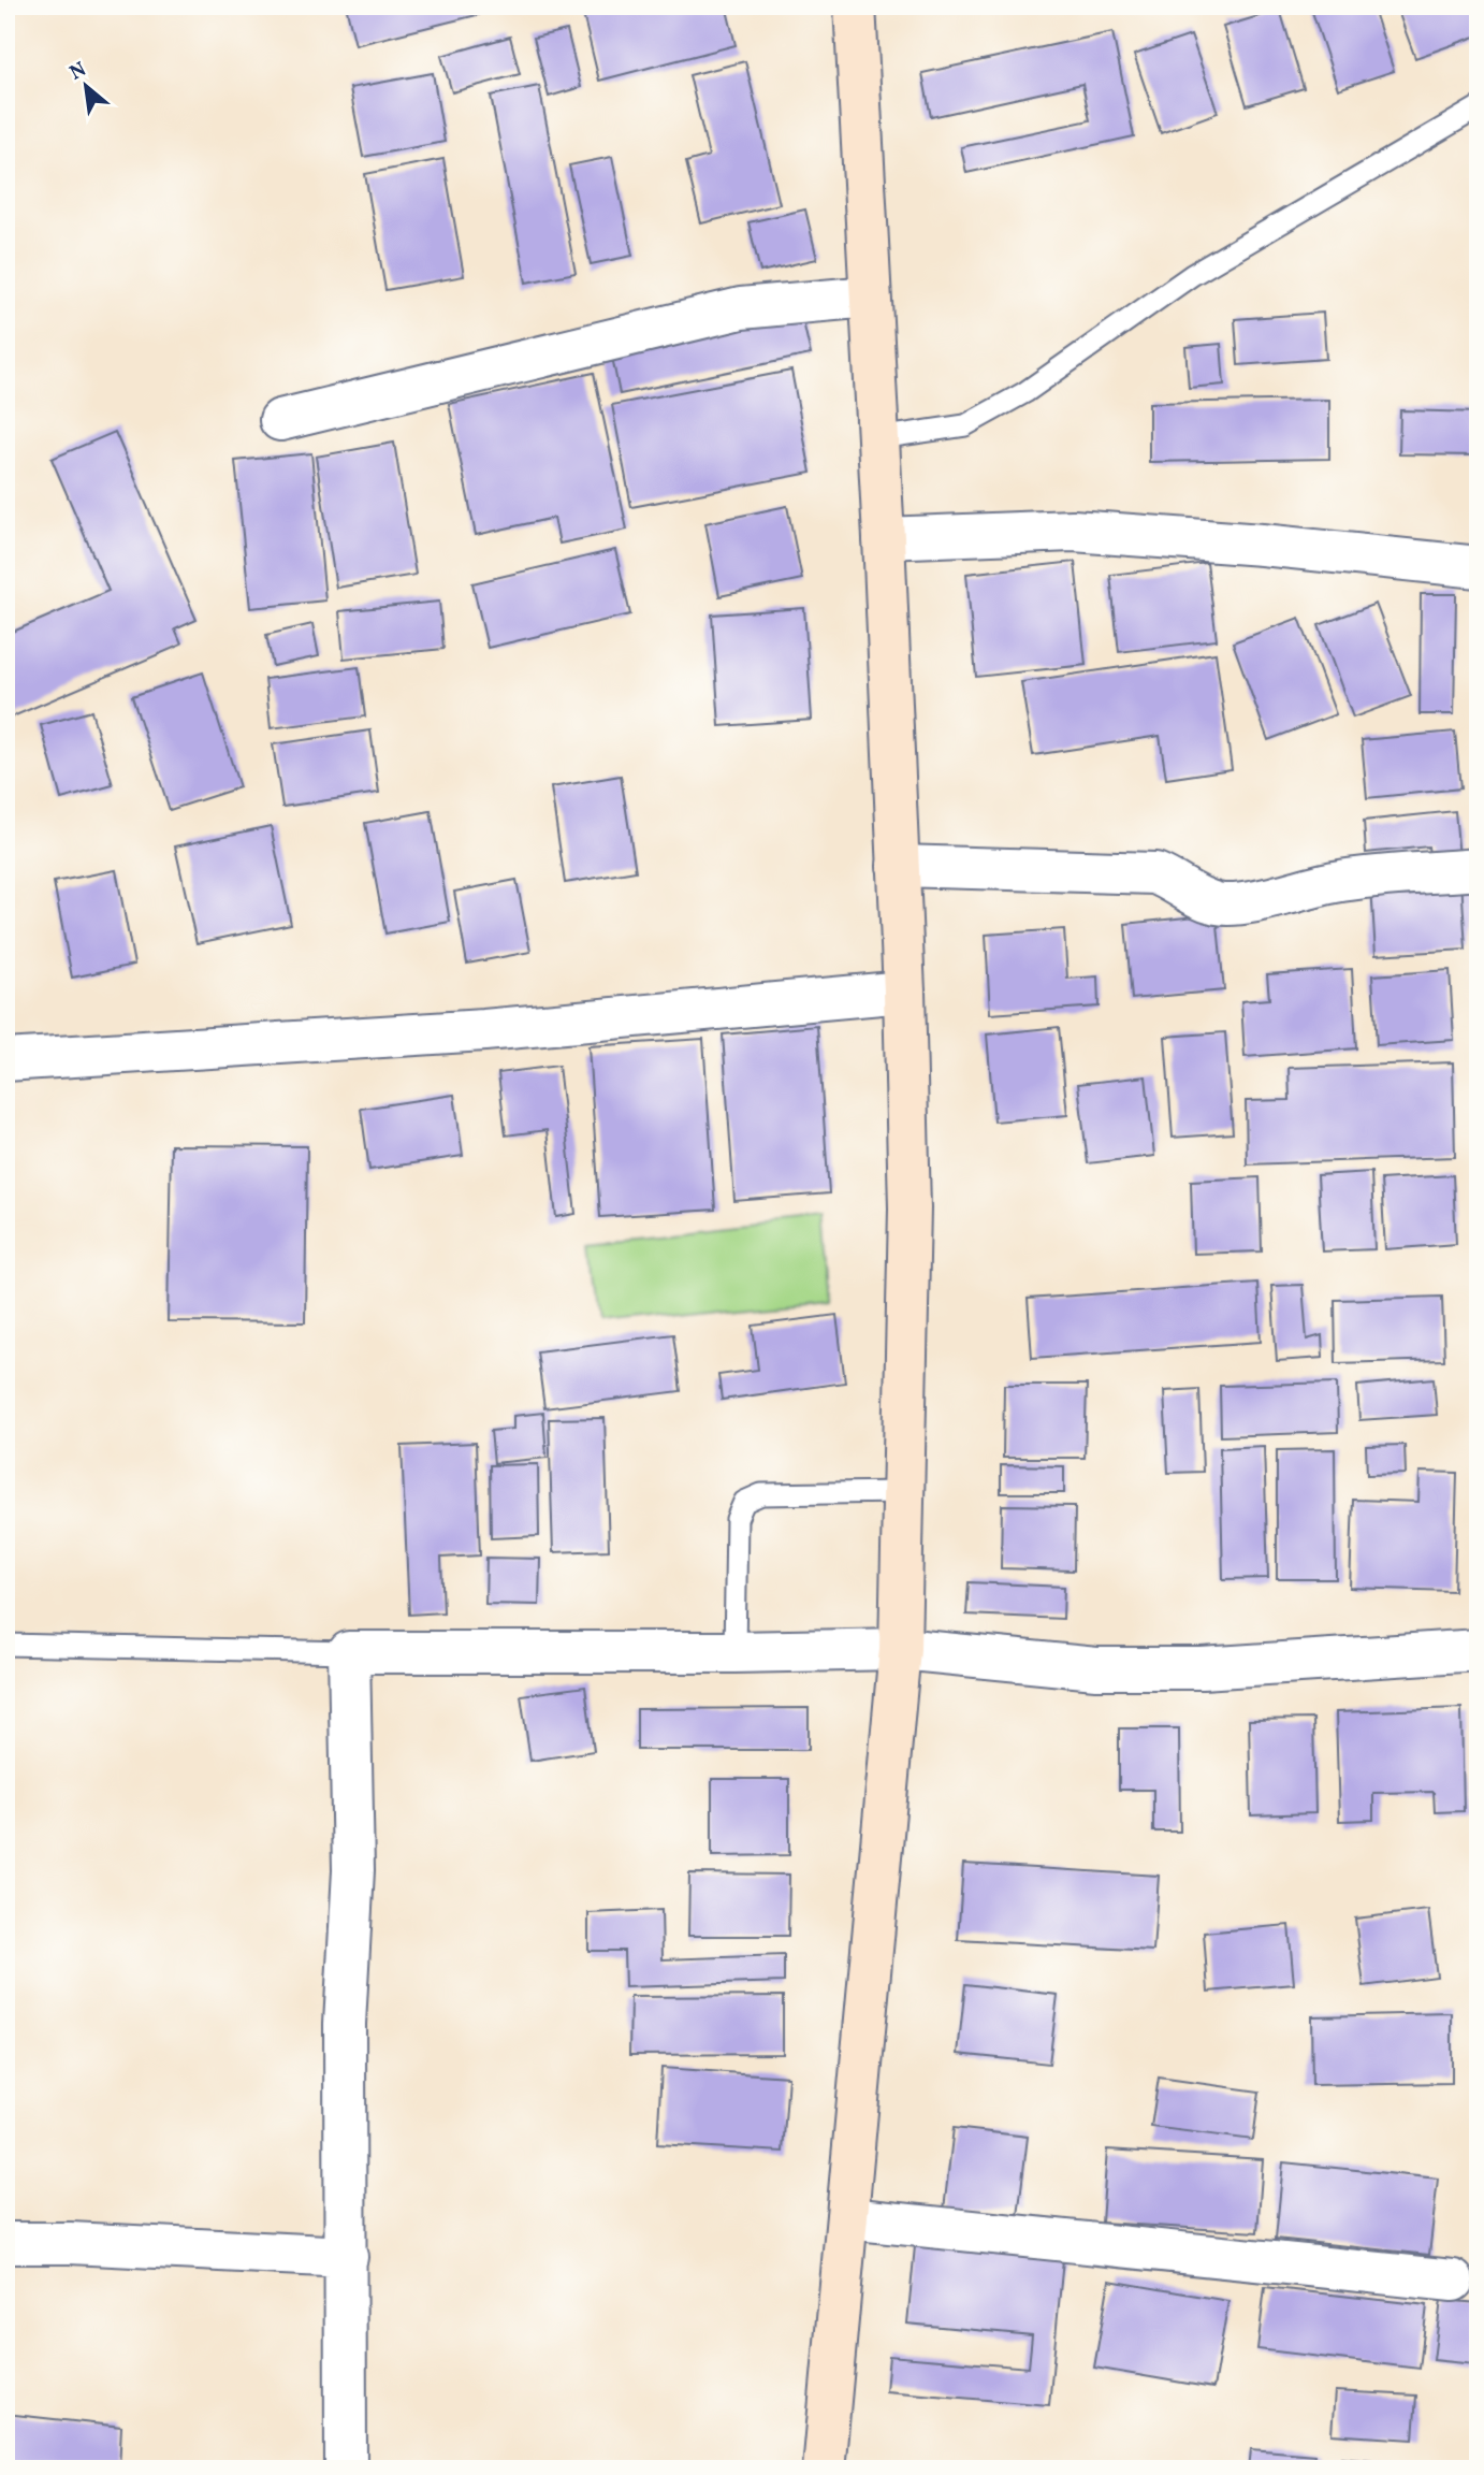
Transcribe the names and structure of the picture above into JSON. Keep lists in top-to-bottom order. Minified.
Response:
{"north":"top left"}
